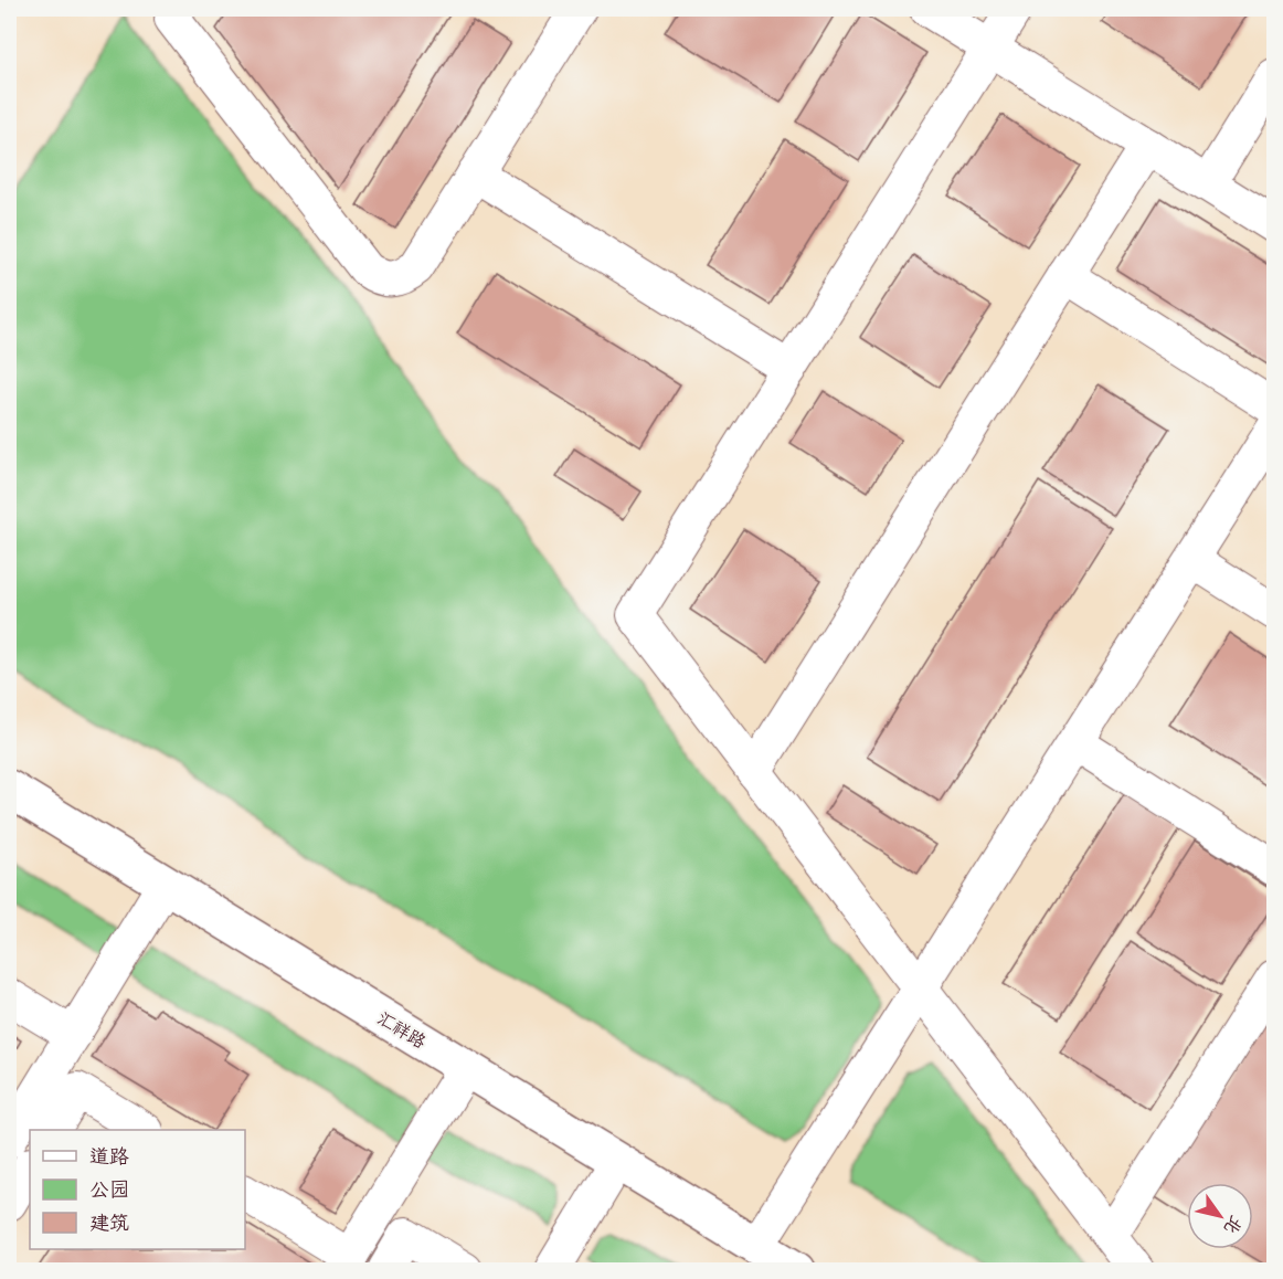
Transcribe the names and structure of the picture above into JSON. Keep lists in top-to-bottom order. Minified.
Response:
{"streets":{"main road":["汇祥路"]},"legend":["道路","公园","建筑"],"north":"bottom right"}
